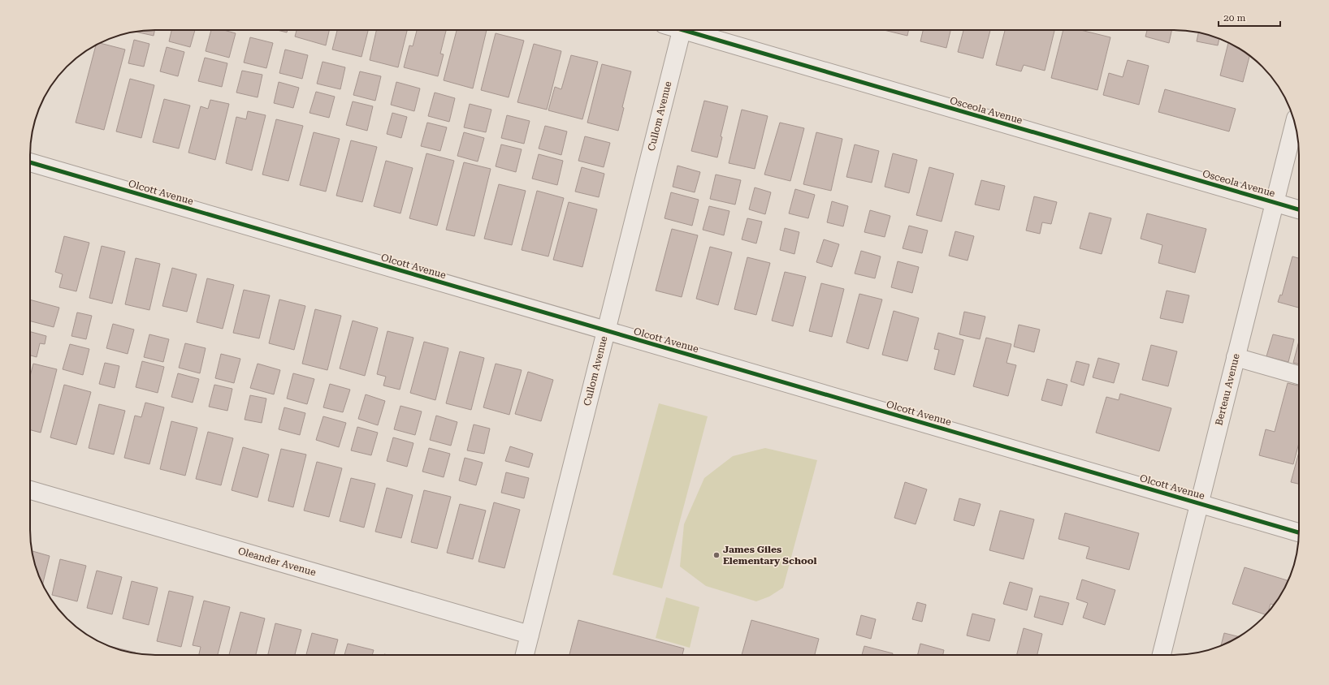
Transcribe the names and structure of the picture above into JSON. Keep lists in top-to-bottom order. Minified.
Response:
{"streets":{"street":["Osceola Avenue","Cullom Avenue","Olcott Avenue","Berteau Avenue","Oleander Avenue"]},"crossings":[["Osceola Avenue","Berteau Avenue"],["Cullom Avenue","Olcott Avenue"],["Cullom Avenue","Oleander Avenue"],["Olcott Avenue","Berteau Avenue"]],"places":["James Giles Elementary School"],"scale_bar":"20 m"}
